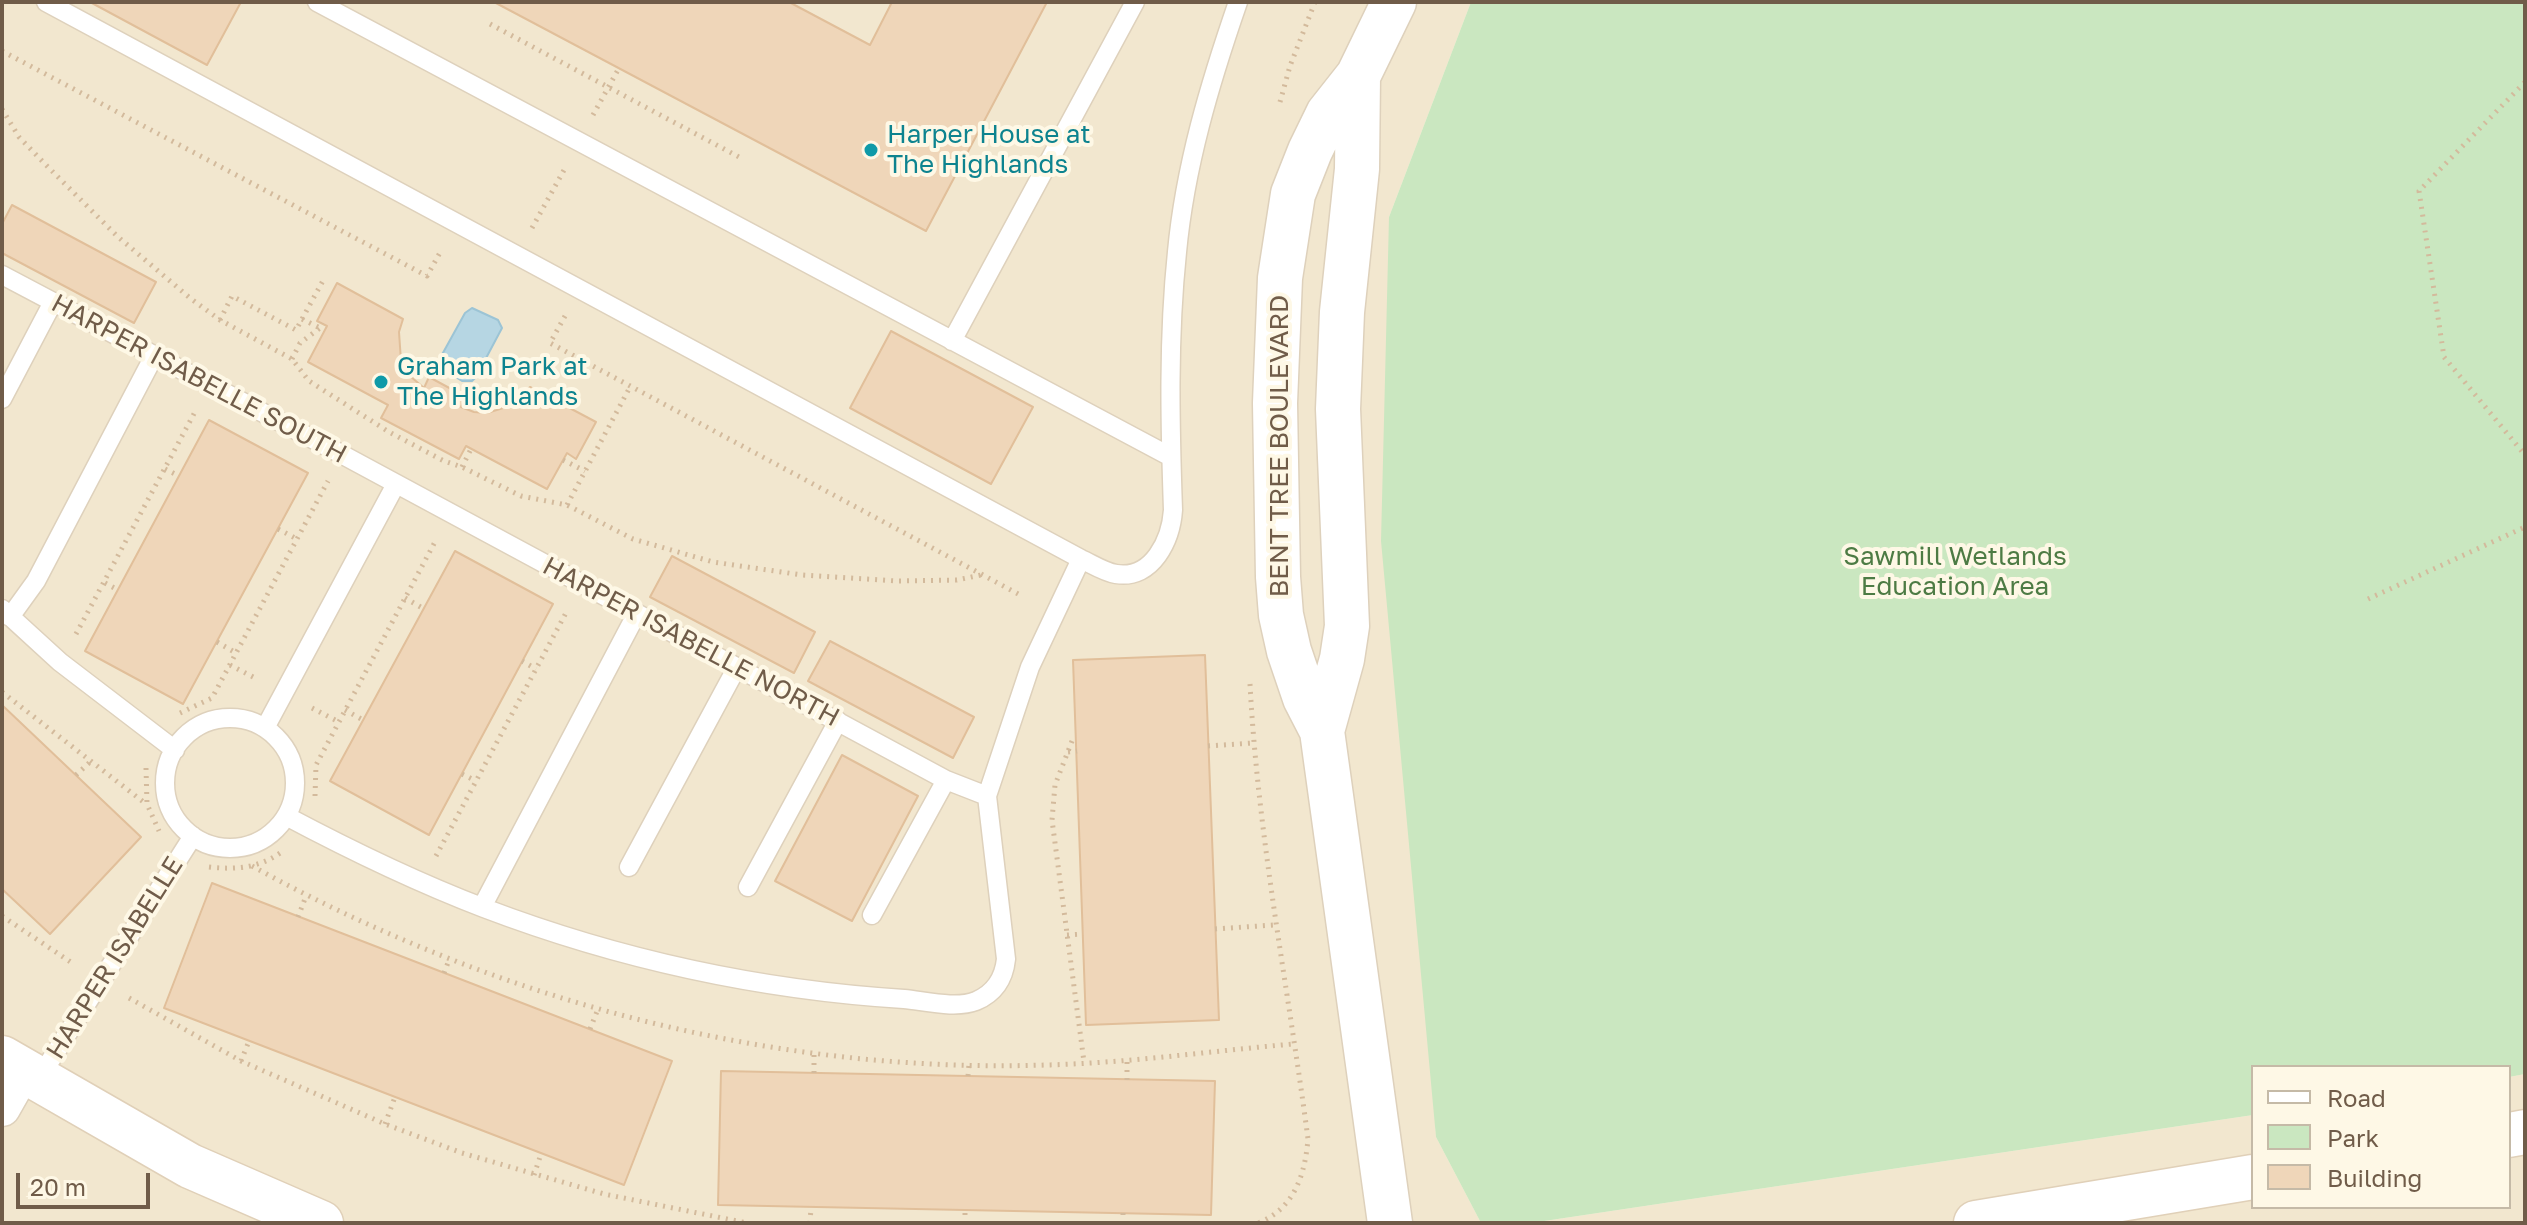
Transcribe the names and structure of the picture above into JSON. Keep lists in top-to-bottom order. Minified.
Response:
{"streets":{"street":["BENT TREE BOULEVARD"],"lane":["HARPER ISABELLE SOUTH","HARPER ISABELLE NORTH","HARPER ISABELLE"]},"crossings":[["HARPER ISABELLE SOUTH","HARPER ISABELLE NORTH"]],"parks":["Sawmill Wetlands Education Area"],"places":["Harper House at The Highlands","Graham Park at The Highlands"],"legend":["Road","Park","Building"],"scale_bar":"20 m"}
